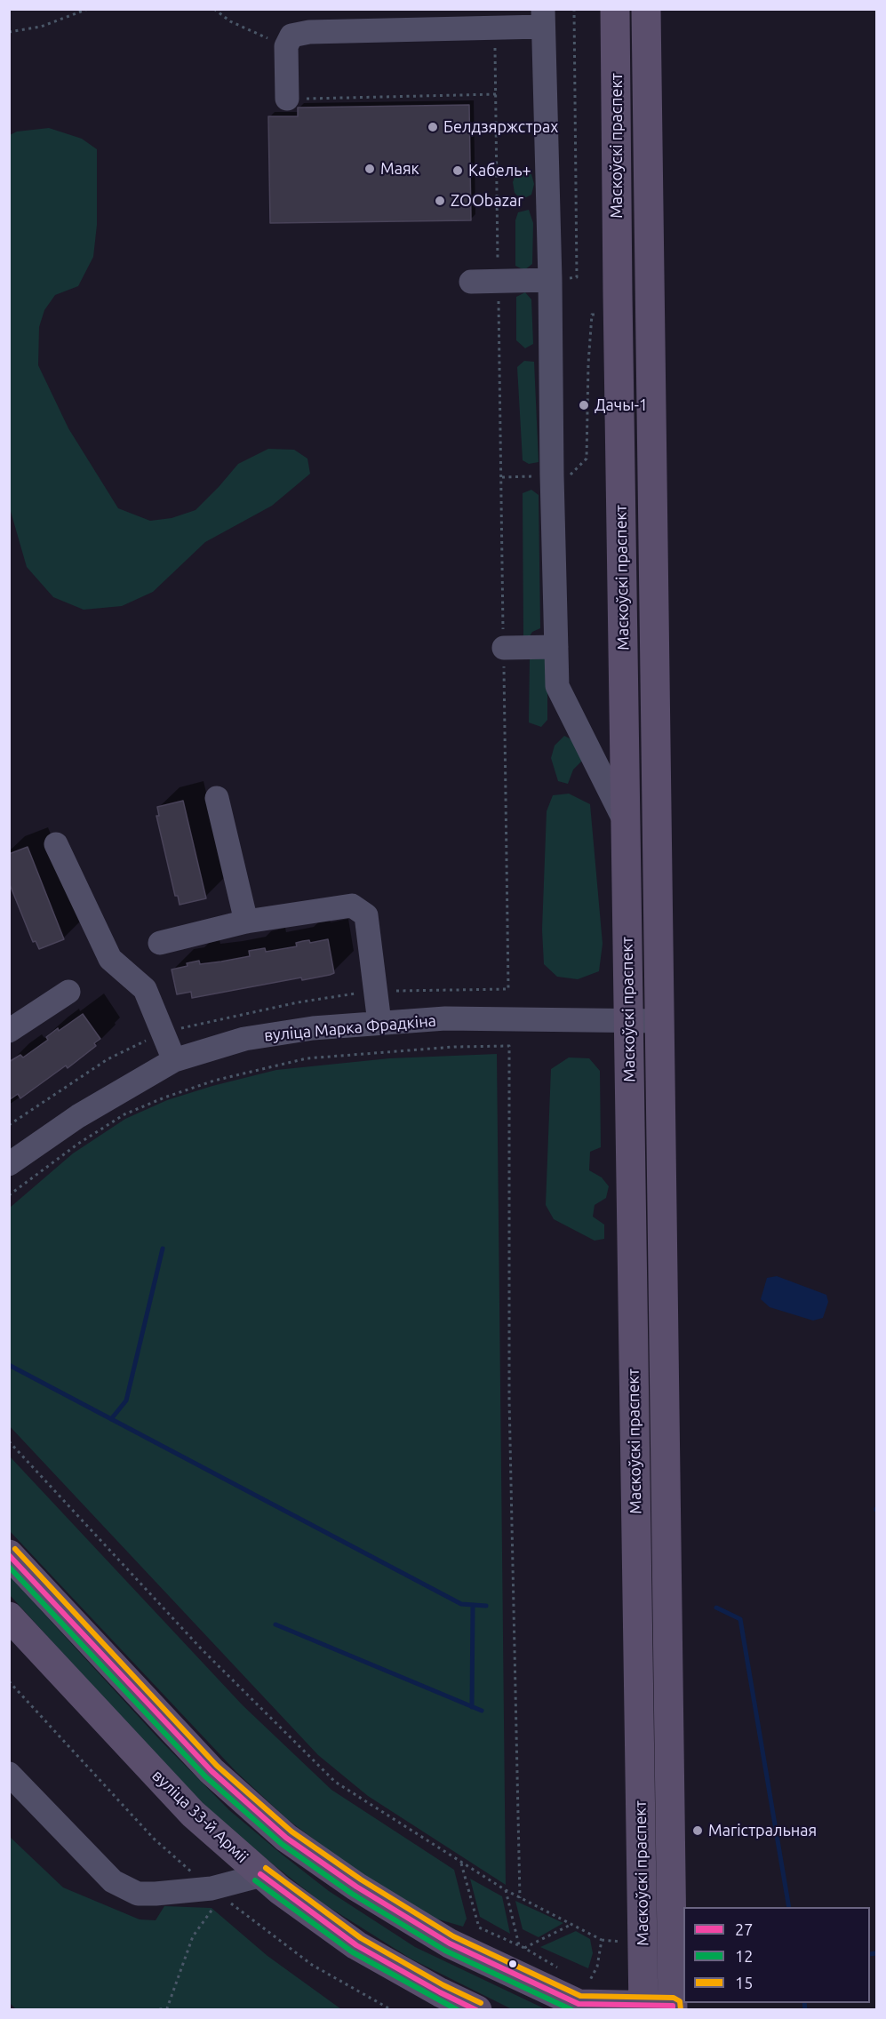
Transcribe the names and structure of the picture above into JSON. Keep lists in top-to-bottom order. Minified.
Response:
{"streets":{"main road":["Маскоўскі праспект","вуліца 33-й Арміі"],"street":["вуліца Марка Фрадкіна"]},"crossings":[["Маскоўскі праспект","вуліца Марка Фрадкіна"]],"places":["Белдзяржстрах","Маяк","Кабель+","ZOObazar","Дачы-1","Магістральная"],"lines":["transit line 15","transit line 27","transit line 12"],"legend":["27","12","15"]}
